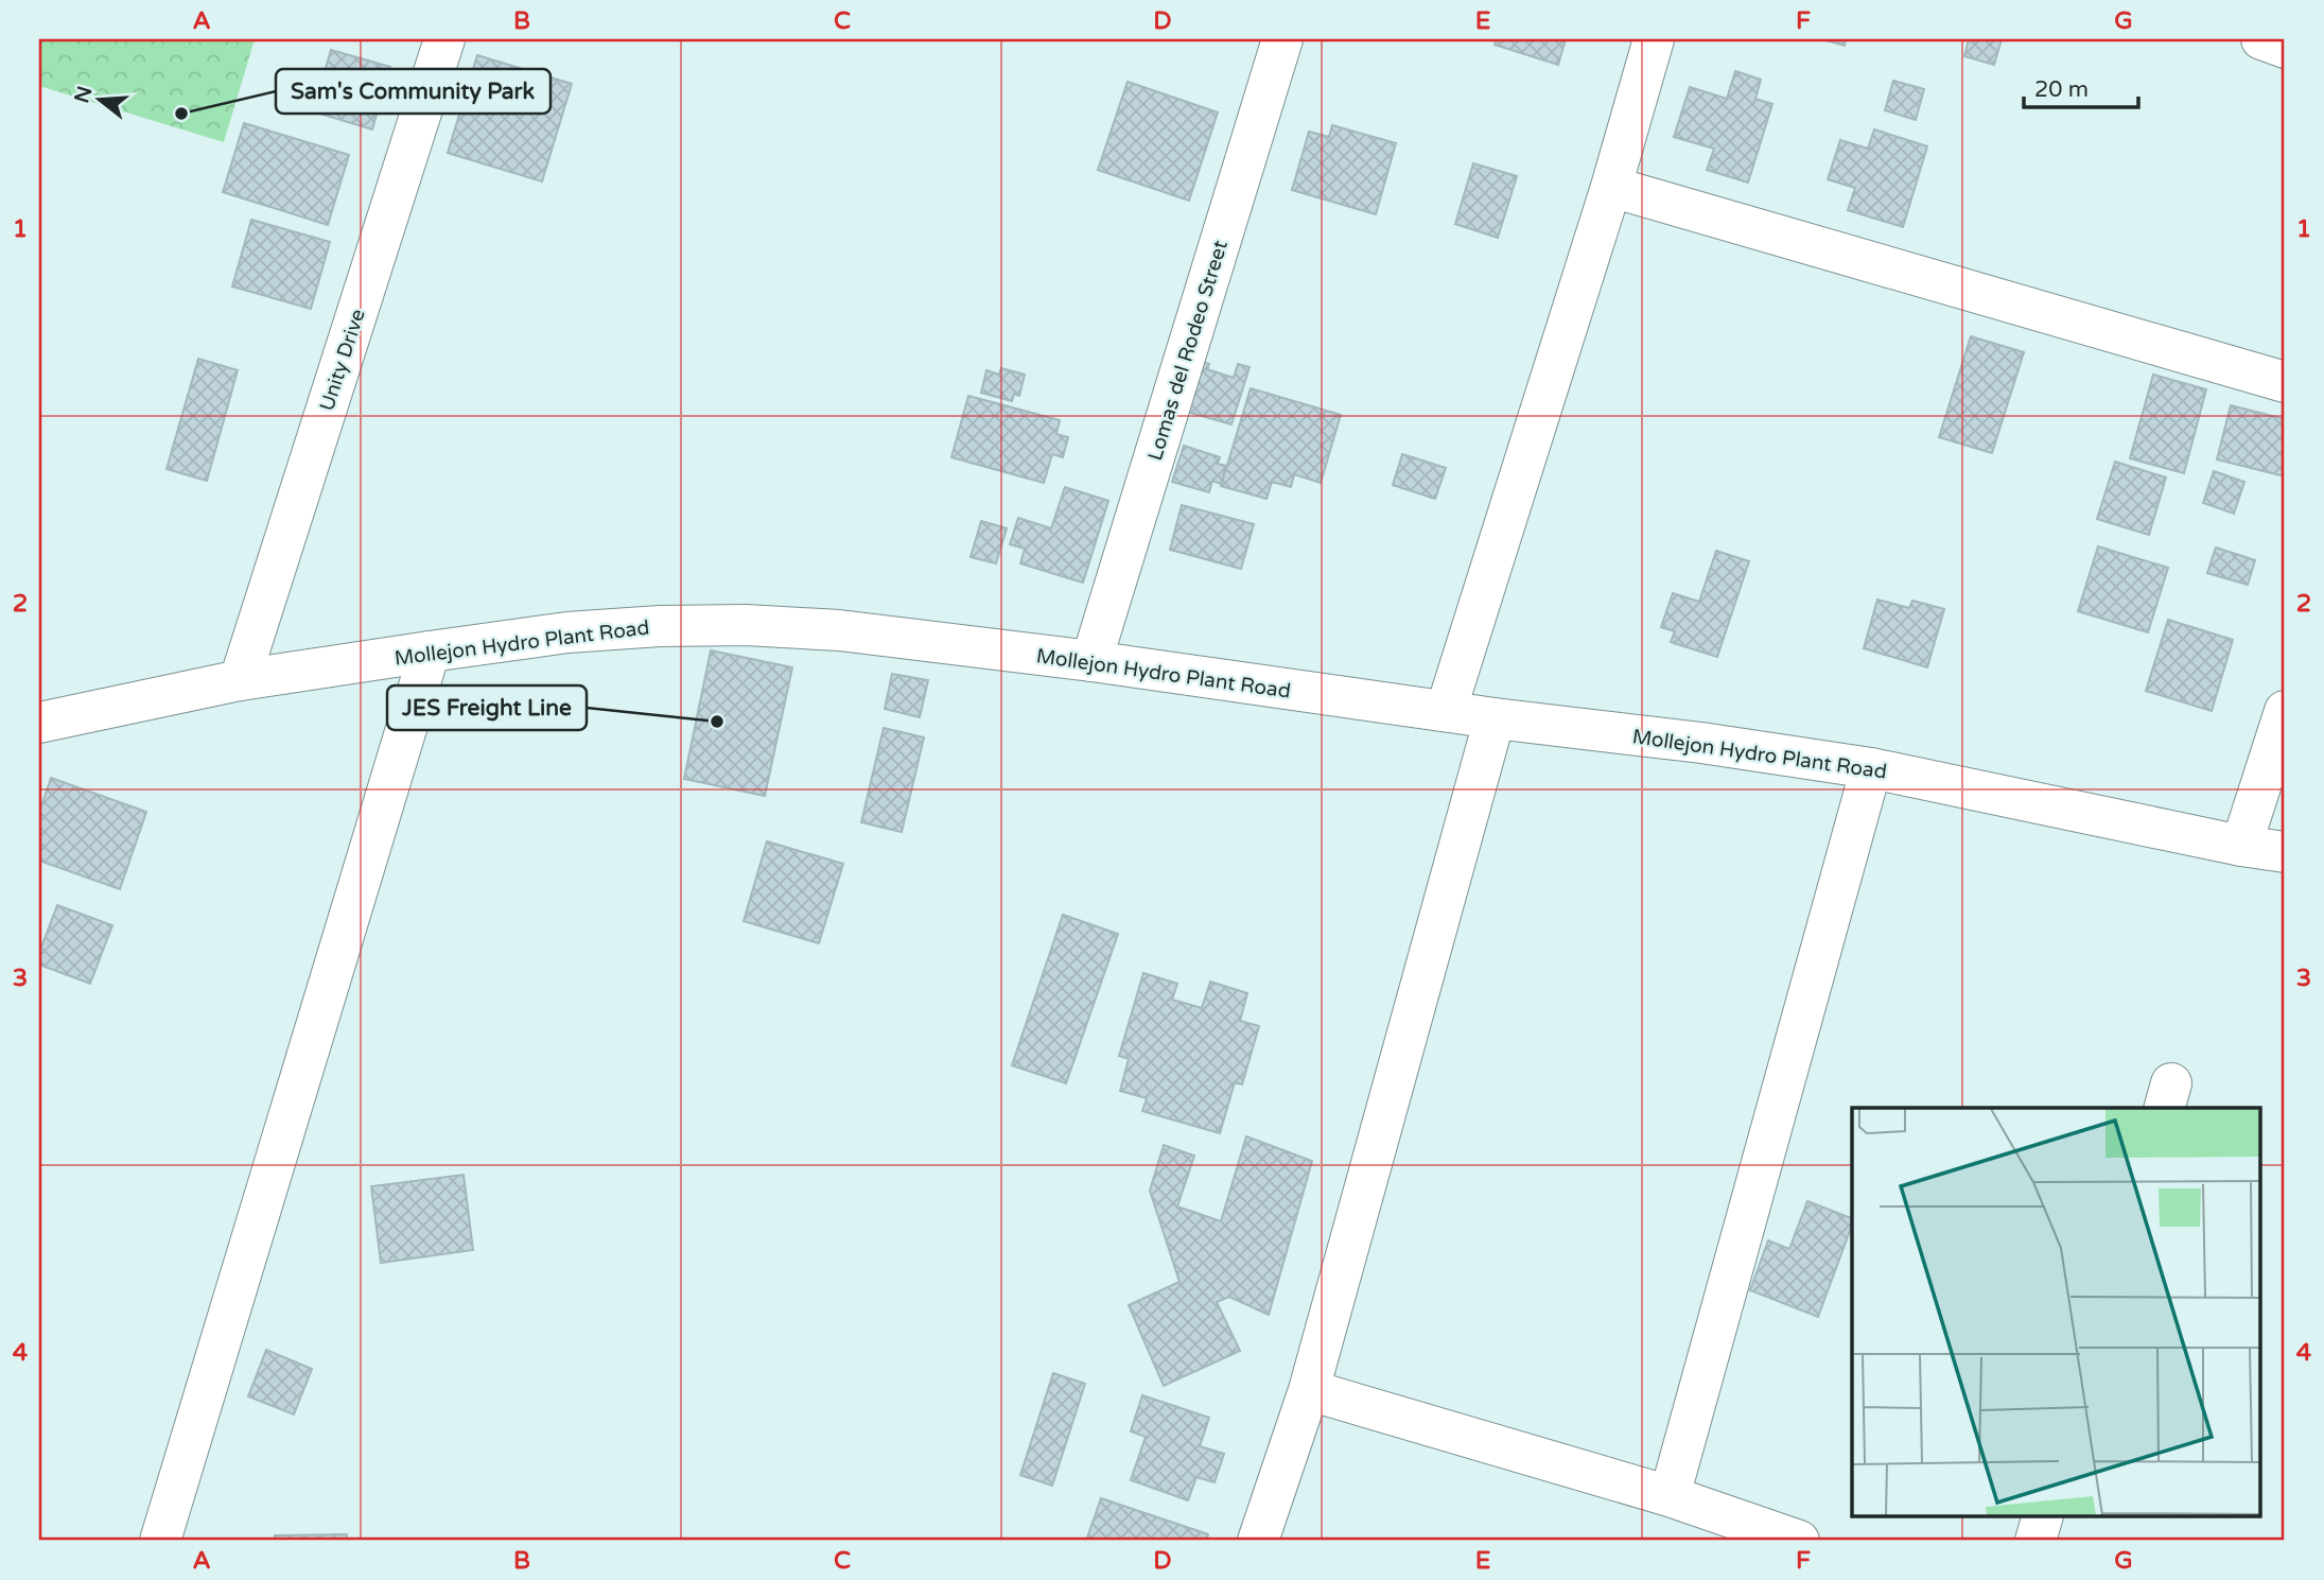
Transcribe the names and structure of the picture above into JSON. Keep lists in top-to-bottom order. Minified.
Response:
{"streets":{"street":["Lomas del Rodeo Street","Unity Drive","Mollejon Hydro Plant Road"]},"crossings":[["Lomas del Rodeo Street","Mollejon Hydro Plant Road"],["Unity Drive","Mollejon Hydro Plant Road"]],"places":["Sam's Community Park","JES Freight Line"],"scale_bar":"20 m","north":"left","grid":{"columns":["A","B","C","D","E","F","G"],"rows":["1","2","3","4"]}}
